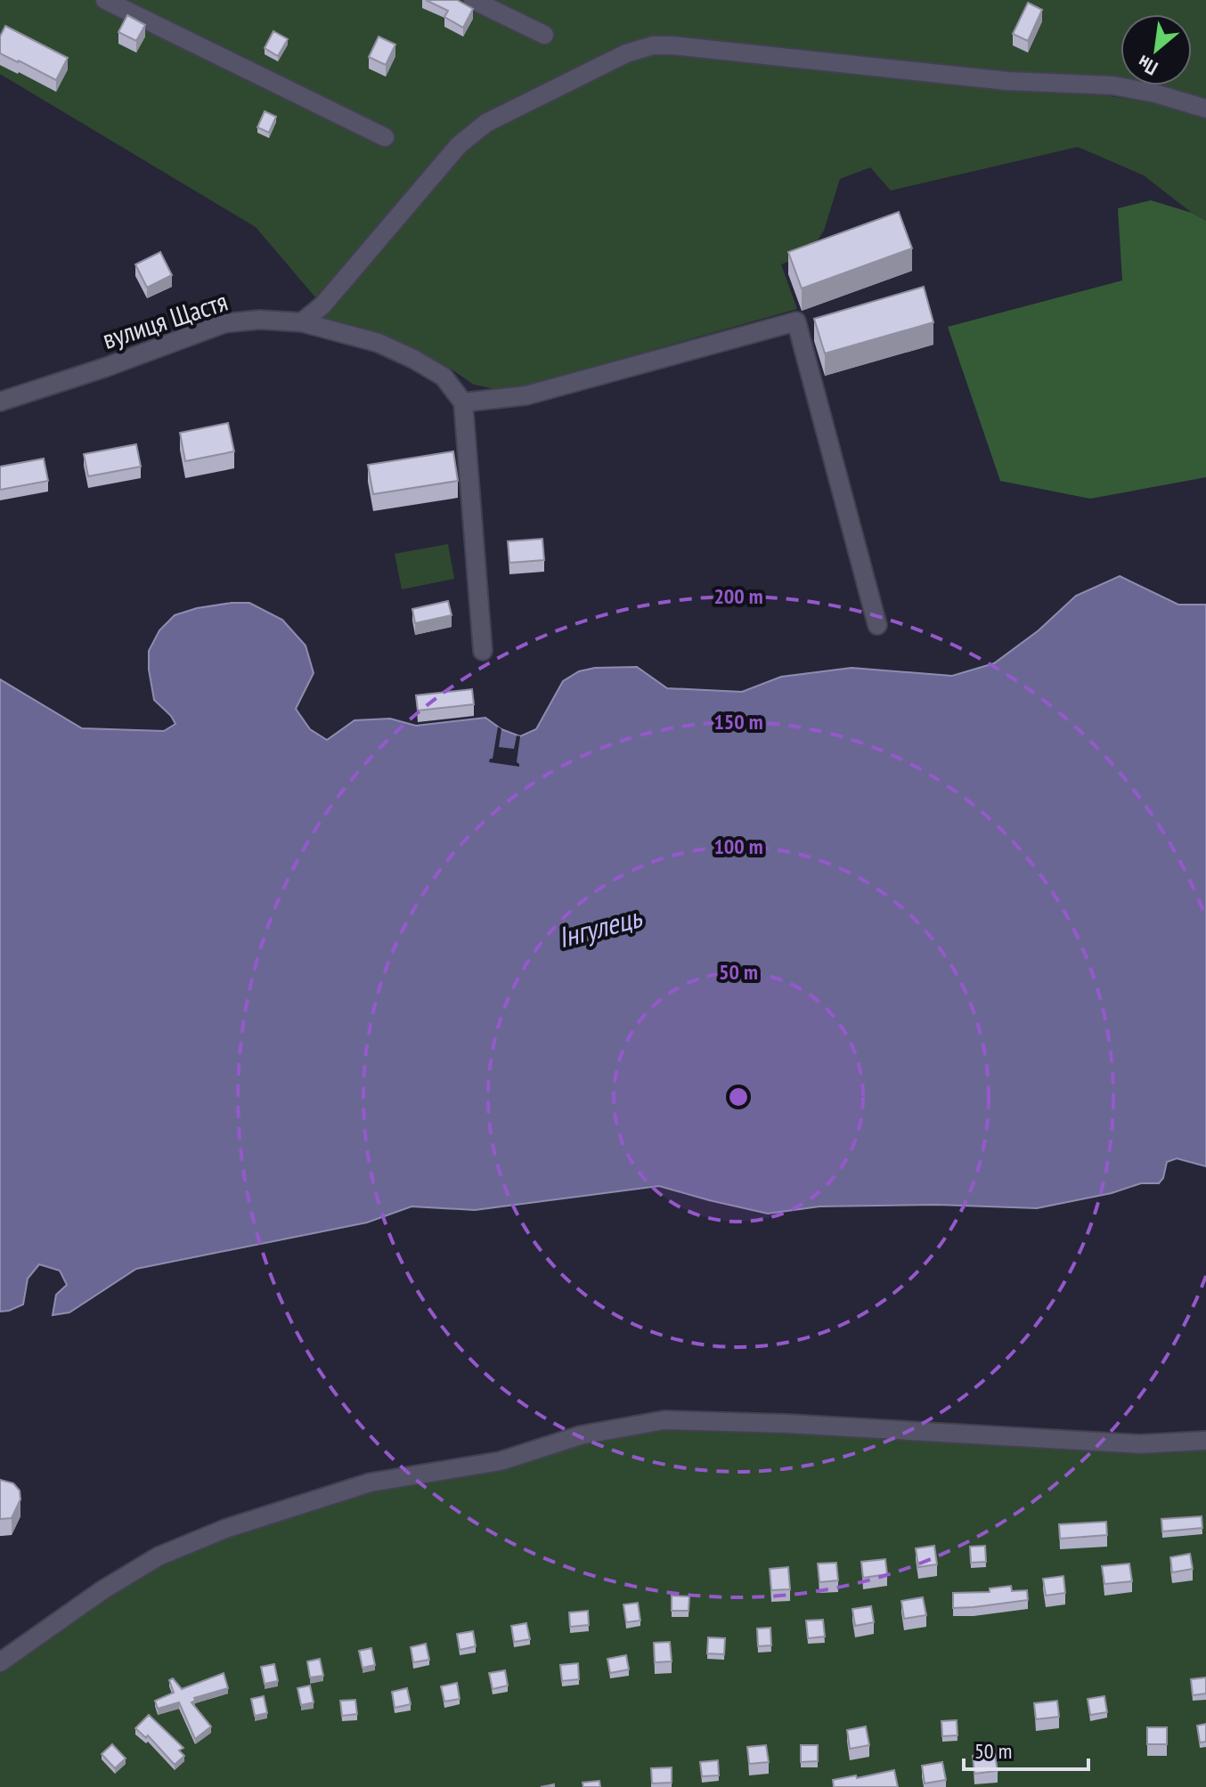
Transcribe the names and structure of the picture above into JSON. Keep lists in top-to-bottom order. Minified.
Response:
{"streets":{"street":["вулиця Щастя"]},"water":["Інгулець"],"scale_bar":"50 m","north":"bottom left","rings":["200 m","150 m","100 m","50 m"]}
